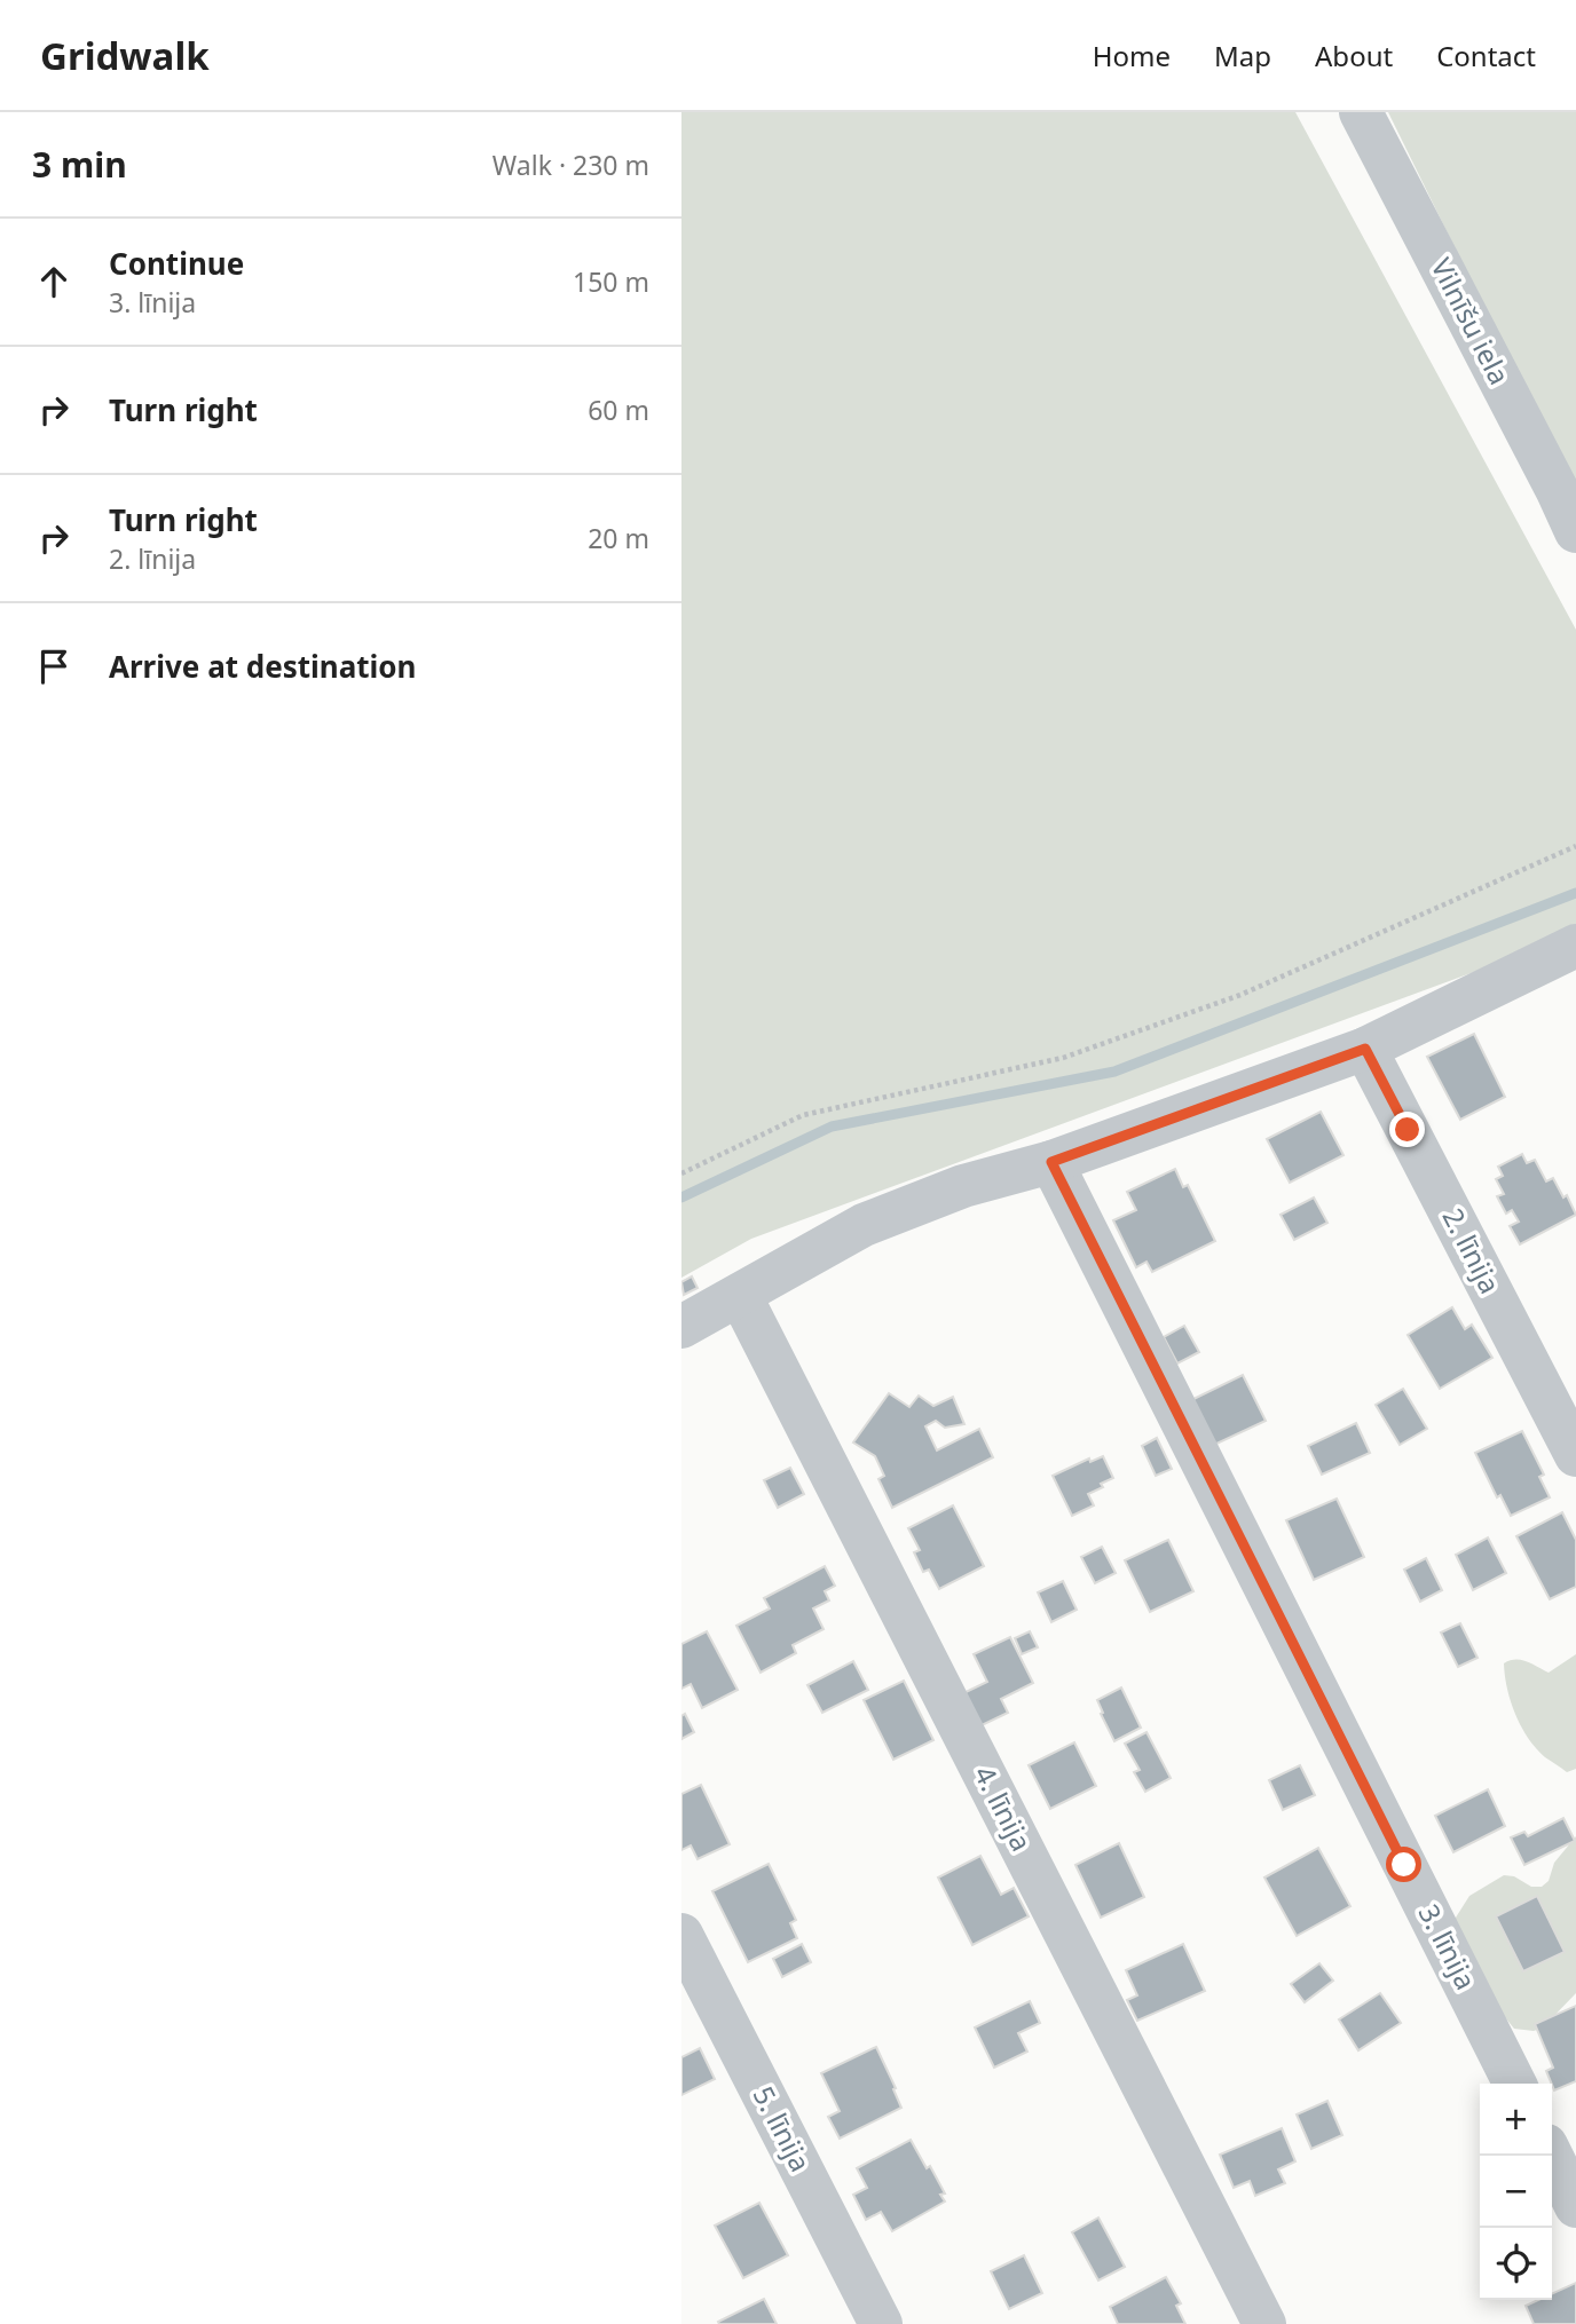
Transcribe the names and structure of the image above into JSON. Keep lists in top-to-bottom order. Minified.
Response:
{"streets":{"street":["Vilnīšu iela","2. līnija","4. līnija","3. līnija","5. līnija"]},"page":{"header":"Gridwalk","nav":["Home","Map","About","Contact"],"heading":["3 min","Walk · 230 m"],"list":[["Continue","3. līnija","150 m"],["Turn right","60 m"],["Turn right","2. līnija","20 m"],"Arrive at destination"],"map_buttons":["+","−"]}}
